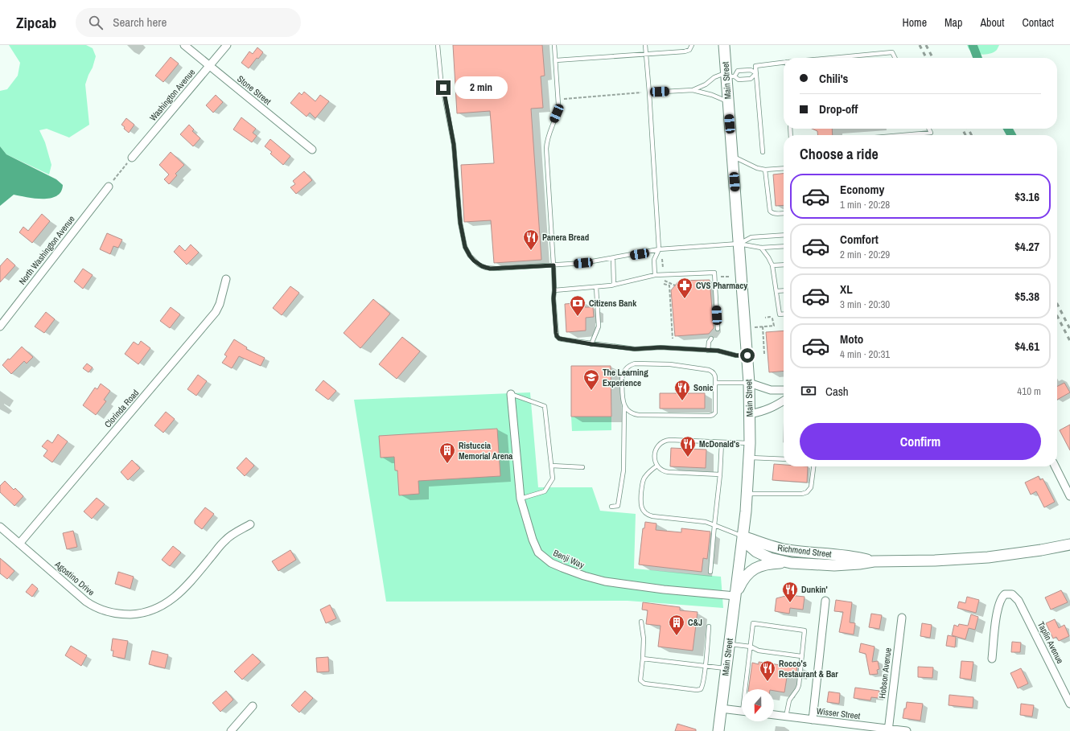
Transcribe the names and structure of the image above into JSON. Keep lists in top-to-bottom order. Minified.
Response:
{"streets":{"main road":["Main Street","Richmond Street"],"street":["Stone Street","Washington Avenue","North Washington Avenue","Clorinda Road","Benji Way","Agostino Drive","Taplin Avenue","Hobson Avenue","Wisser Street"]},"crossings":[["Main Street","Richmond Street"],["Main Street","Benji Way"],["Stone Street","Washington Avenue"],["Clorinda Road","Agostino Drive"],["Hobson Avenue","Wisser Street"]],"places":{"restaurant":["Panera Bread","Sonic","McDonald's","Dunkin'","Rocco's Restaurant & Bar"],"pharmacy":["CVS Pharmacy"],"bank":["Citizens Bank"],"school or university":["The Learning Experience"],"building":["Ristuccia Memorial Arena","C&J"]},"north":"bottom","page":{"header":"Zipcab","search":"Search here","nav":["Home","Map","About","Contact"],"banner":["Chili's","Drop-off"],"bubble":"2 min","heading":"Choose a ride","list":[{"name":"Economy","note":"1 min · 20:28","value":"$3.16"},{"name":"Comfort","note":"2 min · 20:29","value":"$4.27"},{"name":"XL","note":"3 min · 20:30","value":"$5.38"},{"name":"Moto","note":"4 min · 20:31","value":"$4.61"}],"pay":["Cash","410 m"],"buttons":"Confirm"}}
